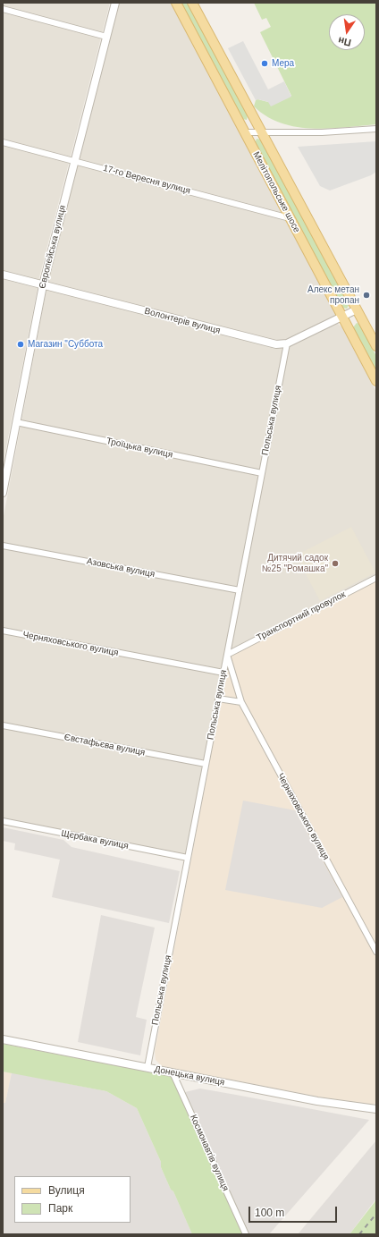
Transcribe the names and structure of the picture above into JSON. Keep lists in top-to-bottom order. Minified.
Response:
{"streets":{"main road":["Мелітопольське шосе"],"street":["17-го Вересня вулиця","Європейська вулиця","Волонтерів вулиця","Польська вулиця","Троїцька вулиця","Азовська вулиця","Транспортний провулок","Черняховського вулиця","Євстафьєва вулиця","Щєрбака вулиця","Донецька вулиця","Космонавтів вулиця"]},"crossings":[["17-го Вересня вулиця","Мелітопольське шосе"],["17-го Вересня вулиця","Європейська вулиця"],["Мелітопольське шосе","Волонтерів вулиця"],["Європейська вулиця","Волонтерів вулиця"],["Європейська вулиця","Троїцька вулиця"],["Волонтерів вулиця","Польська вулиця"],["Польська вулиця","Троїцька вулиця"],["Польська вулиця","Азовська вулиця"],["Польська вулиця","Транспортний провулок"],["Польська вулиця","Черняховського вулиця"],["Польська вулиця","Євстафьєва вулиця"],["Польська вулиця","Щєрбака вулиця"],["Польська вулиця","Донецька вулиця"],["Транспортний провулок","Черняховського вулиця"],["Донецька вулиця","Космонавтів вулиця"]],"places":["Мера","Алекс метан пропан","Магазин \"Суббота","Дитячий садок №25 \"Ромашка\""],"legend":["Вулиця","Парк"],"scale_bar":"100 m","north":"bottom"}
